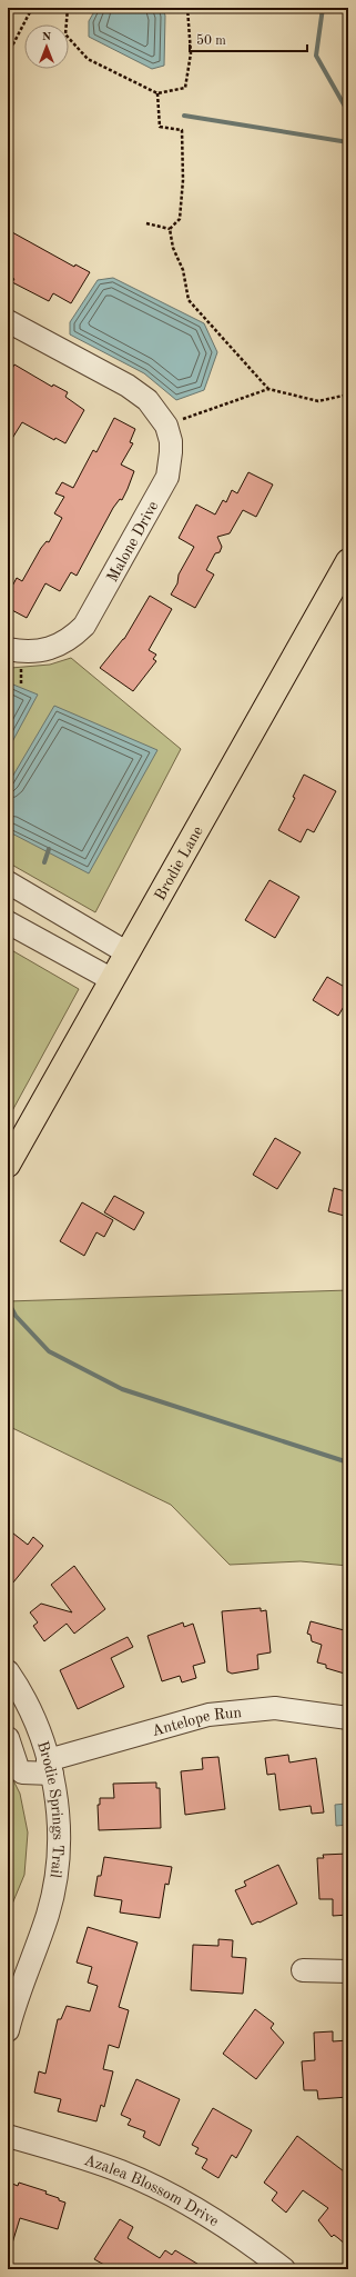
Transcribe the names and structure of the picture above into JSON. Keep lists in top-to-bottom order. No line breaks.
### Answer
{"streets":{"main road":["Brodie Lane"],"street":["Malone Drive","Antelope Run","Brodie Springs Trail","Azalea Blossom Drive"]},"crossings":[["Antelope Run","Brodie Springs Trail"]],"scale_bar":"50 m","north":"top"}
